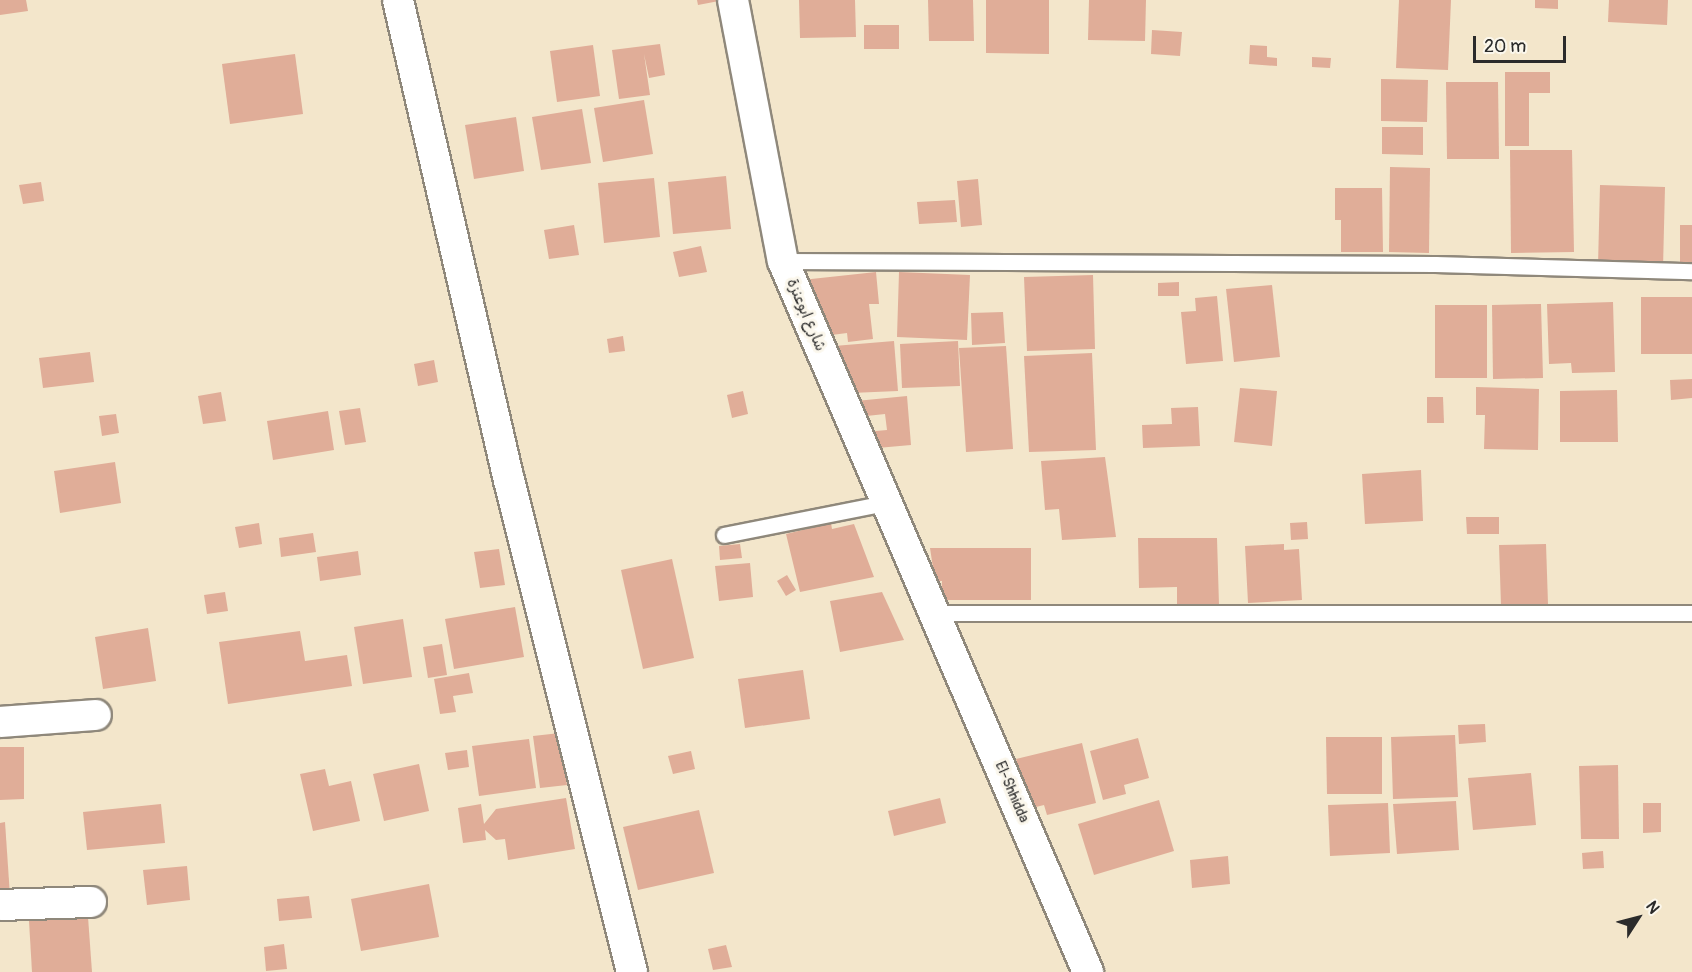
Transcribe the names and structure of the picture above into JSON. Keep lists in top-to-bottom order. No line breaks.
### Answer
{"streets":{"street":["شارع ابوعنزة","El-Shhidda"]},"crossings":[["شارع ابوعنزة","El-Shhidda"]],"scale_bar":"20 m","north":"top right"}
